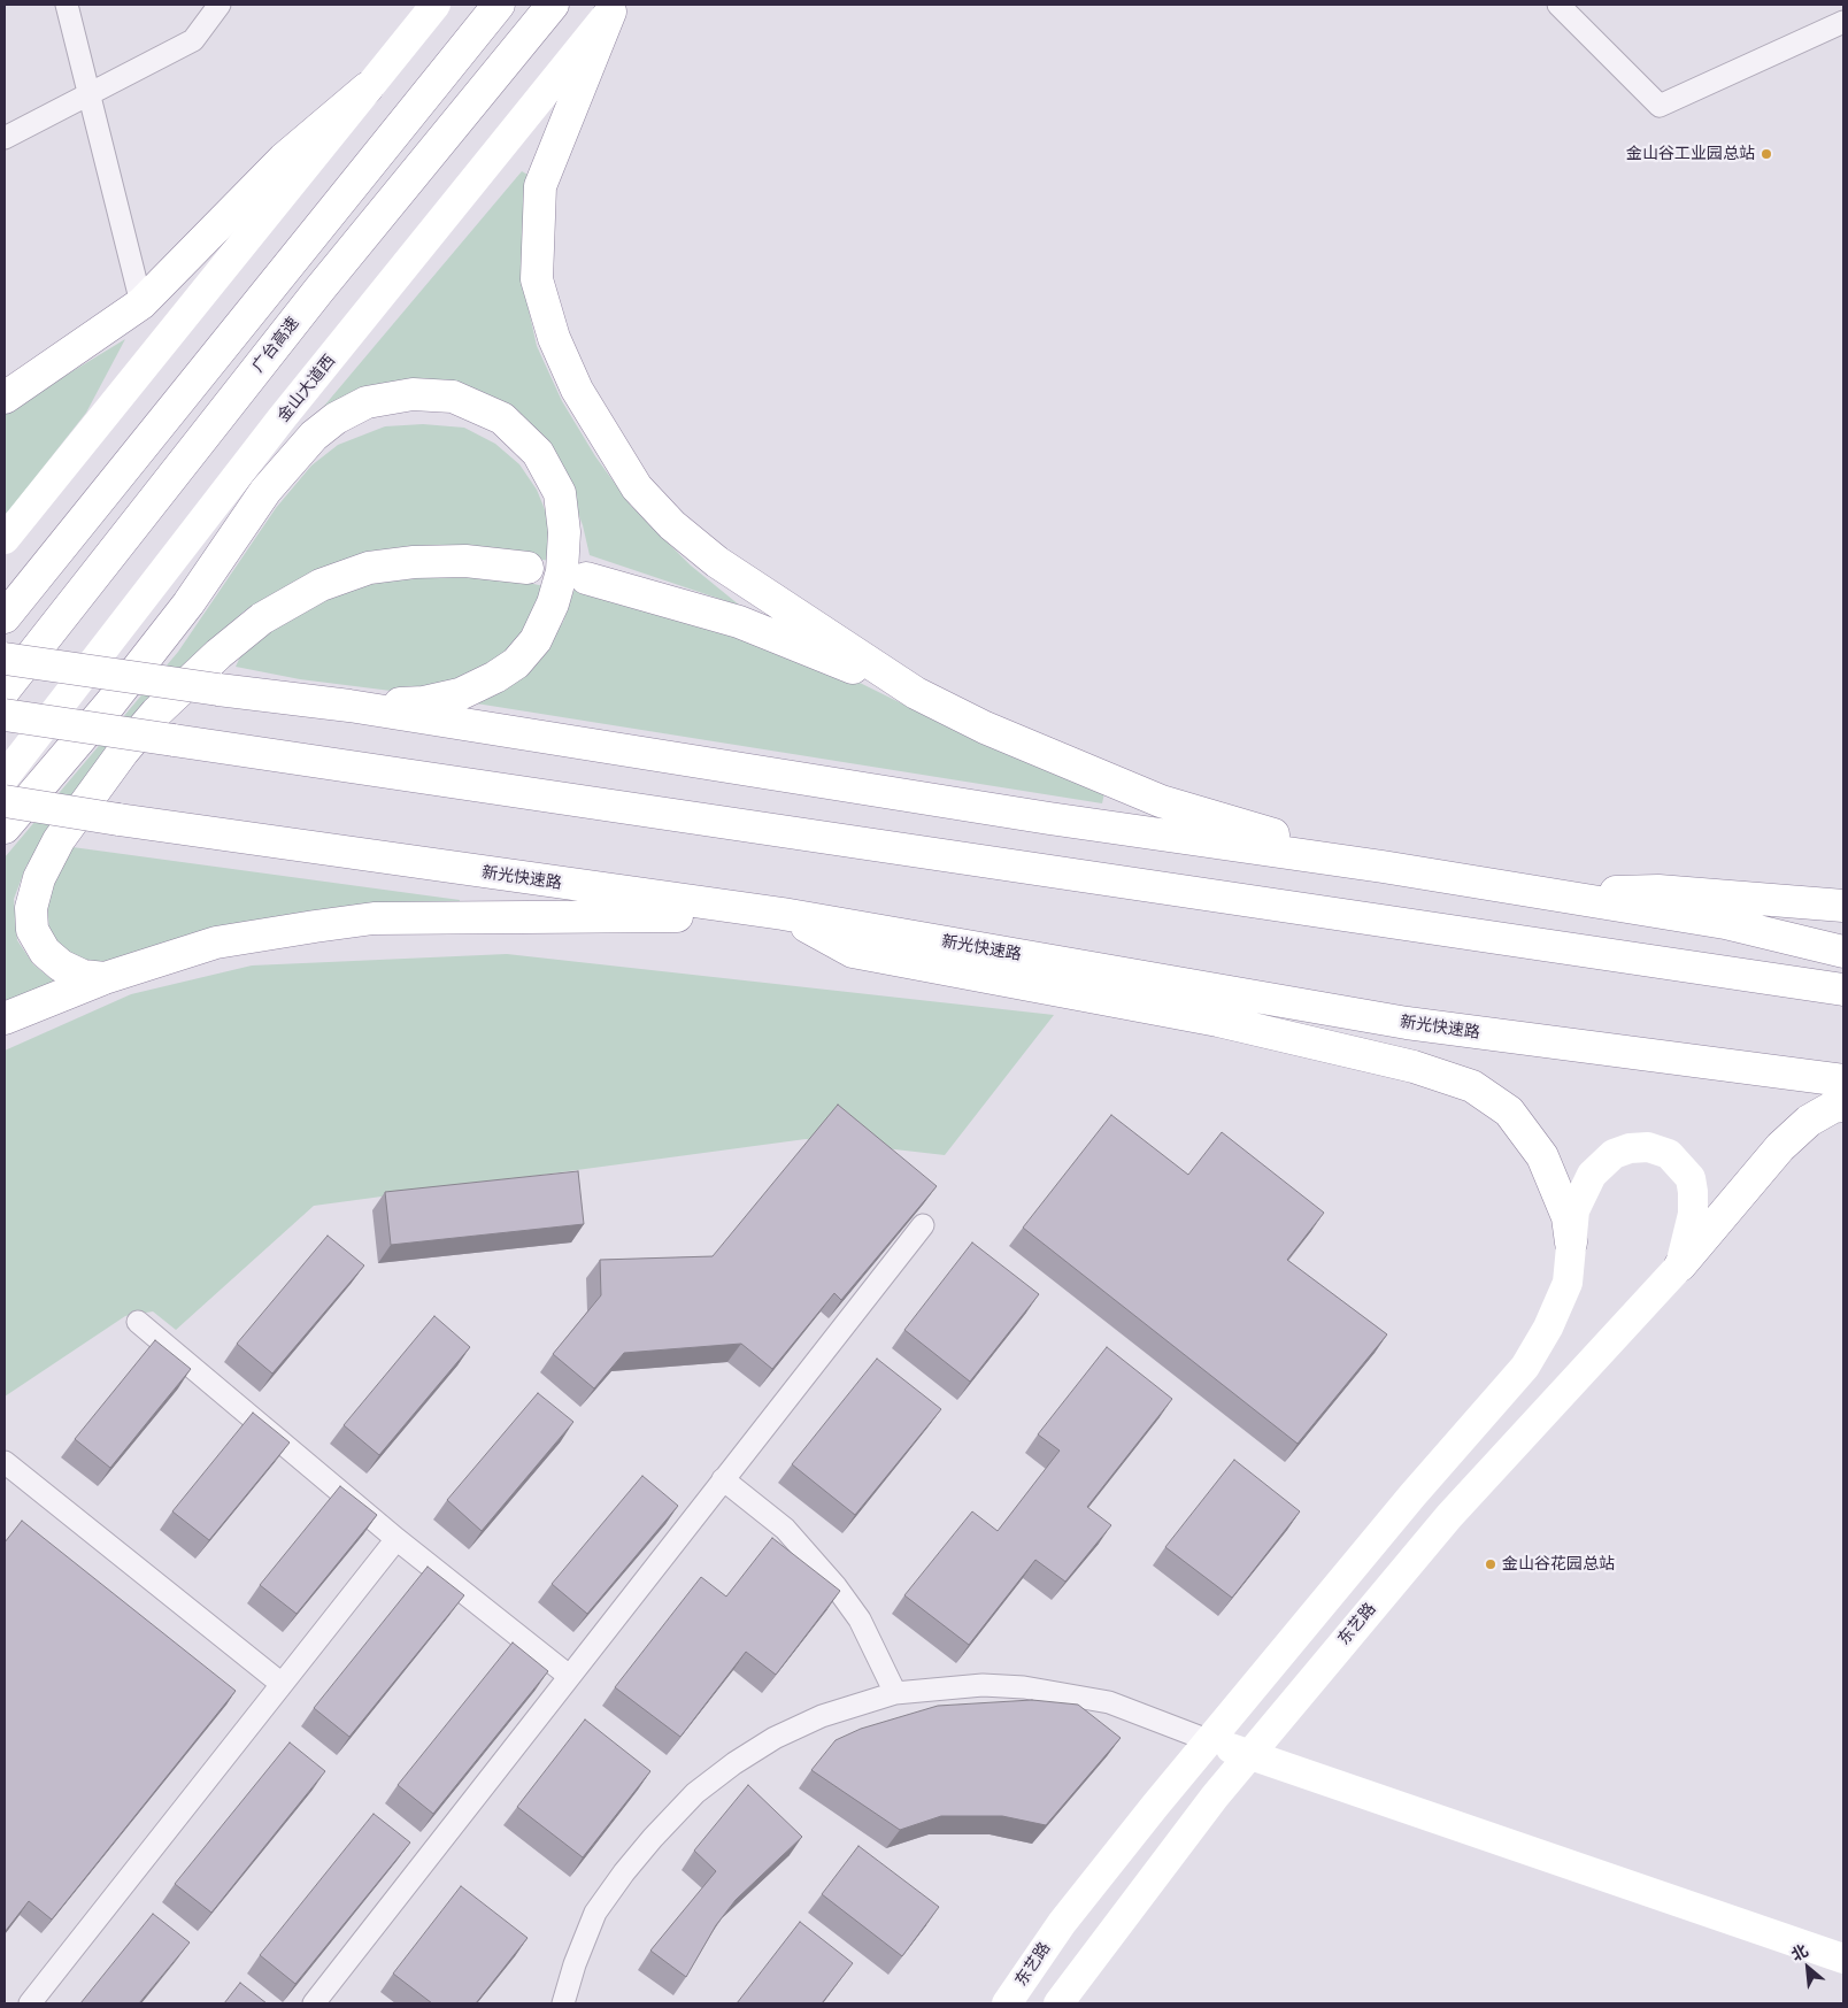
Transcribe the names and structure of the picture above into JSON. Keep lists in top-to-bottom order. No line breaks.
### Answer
{"streets":{"highway":["广台高速","新光快速路"],"street":["金山大道西","东艺路"]},"places":["金山谷工业园总站","金山谷花园总站"],"north":"top left"}
